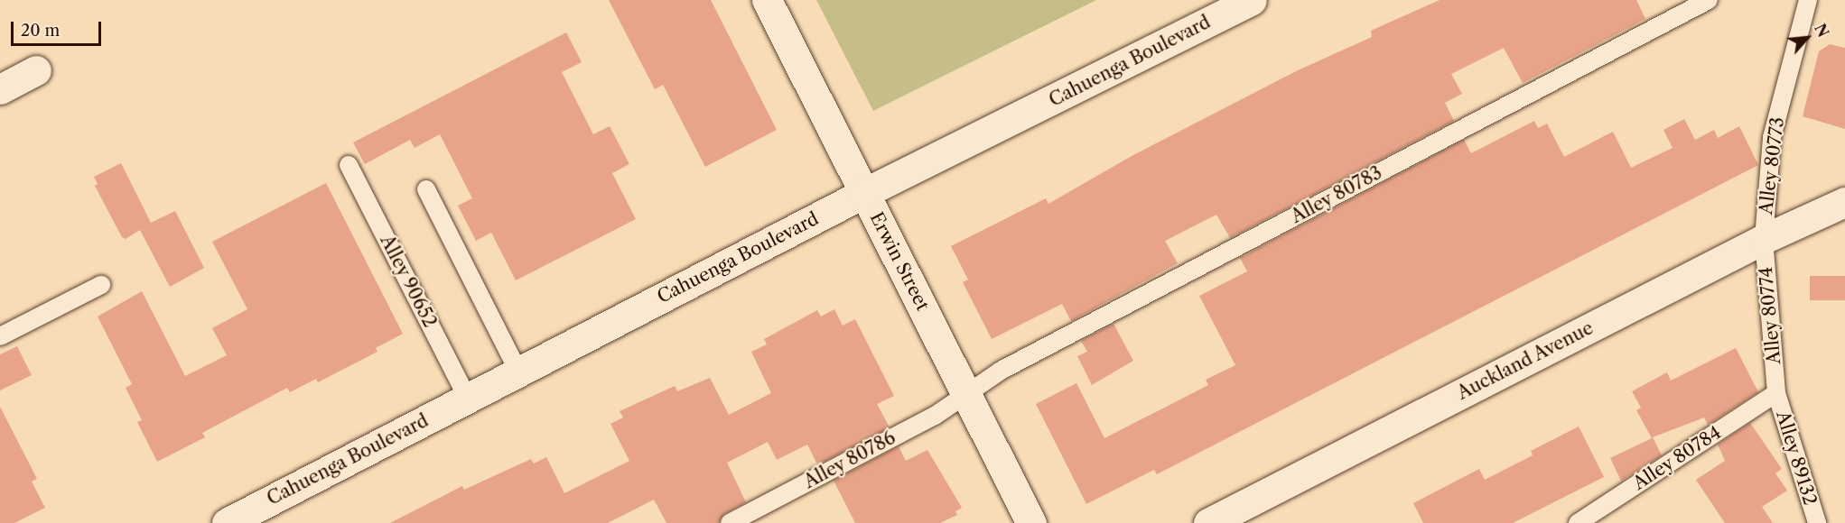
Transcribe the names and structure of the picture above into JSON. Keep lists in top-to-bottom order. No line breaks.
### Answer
{"streets":{"street":["Cahuenga Boulevard","Erwin Street","Auckland Avenue"],"lane":["Alley 80773","Alley 80783","Alley 90652","Alley 80774","Alley 80784","Alley 89132","Alley 80786"]},"crossings":[["Cahuenga Boulevard","Erwin Street"],["Cahuenga Boulevard","Alley 90652"],["Alley 80773","Alley 80774"],["Alley 80773","Auckland Avenue"],["Alley 80783","Erwin Street"],["Alley 80783","Alley 80786"],["Erwin Street","Alley 80786"],["Alley 80774","Auckland Avenue"],["Alley 80774","Alley 80784"],["Alley 80774","Alley 89132"],["Alley 80784","Alley 89132"]],"scale_bar":"20 m","north":"top right"}
